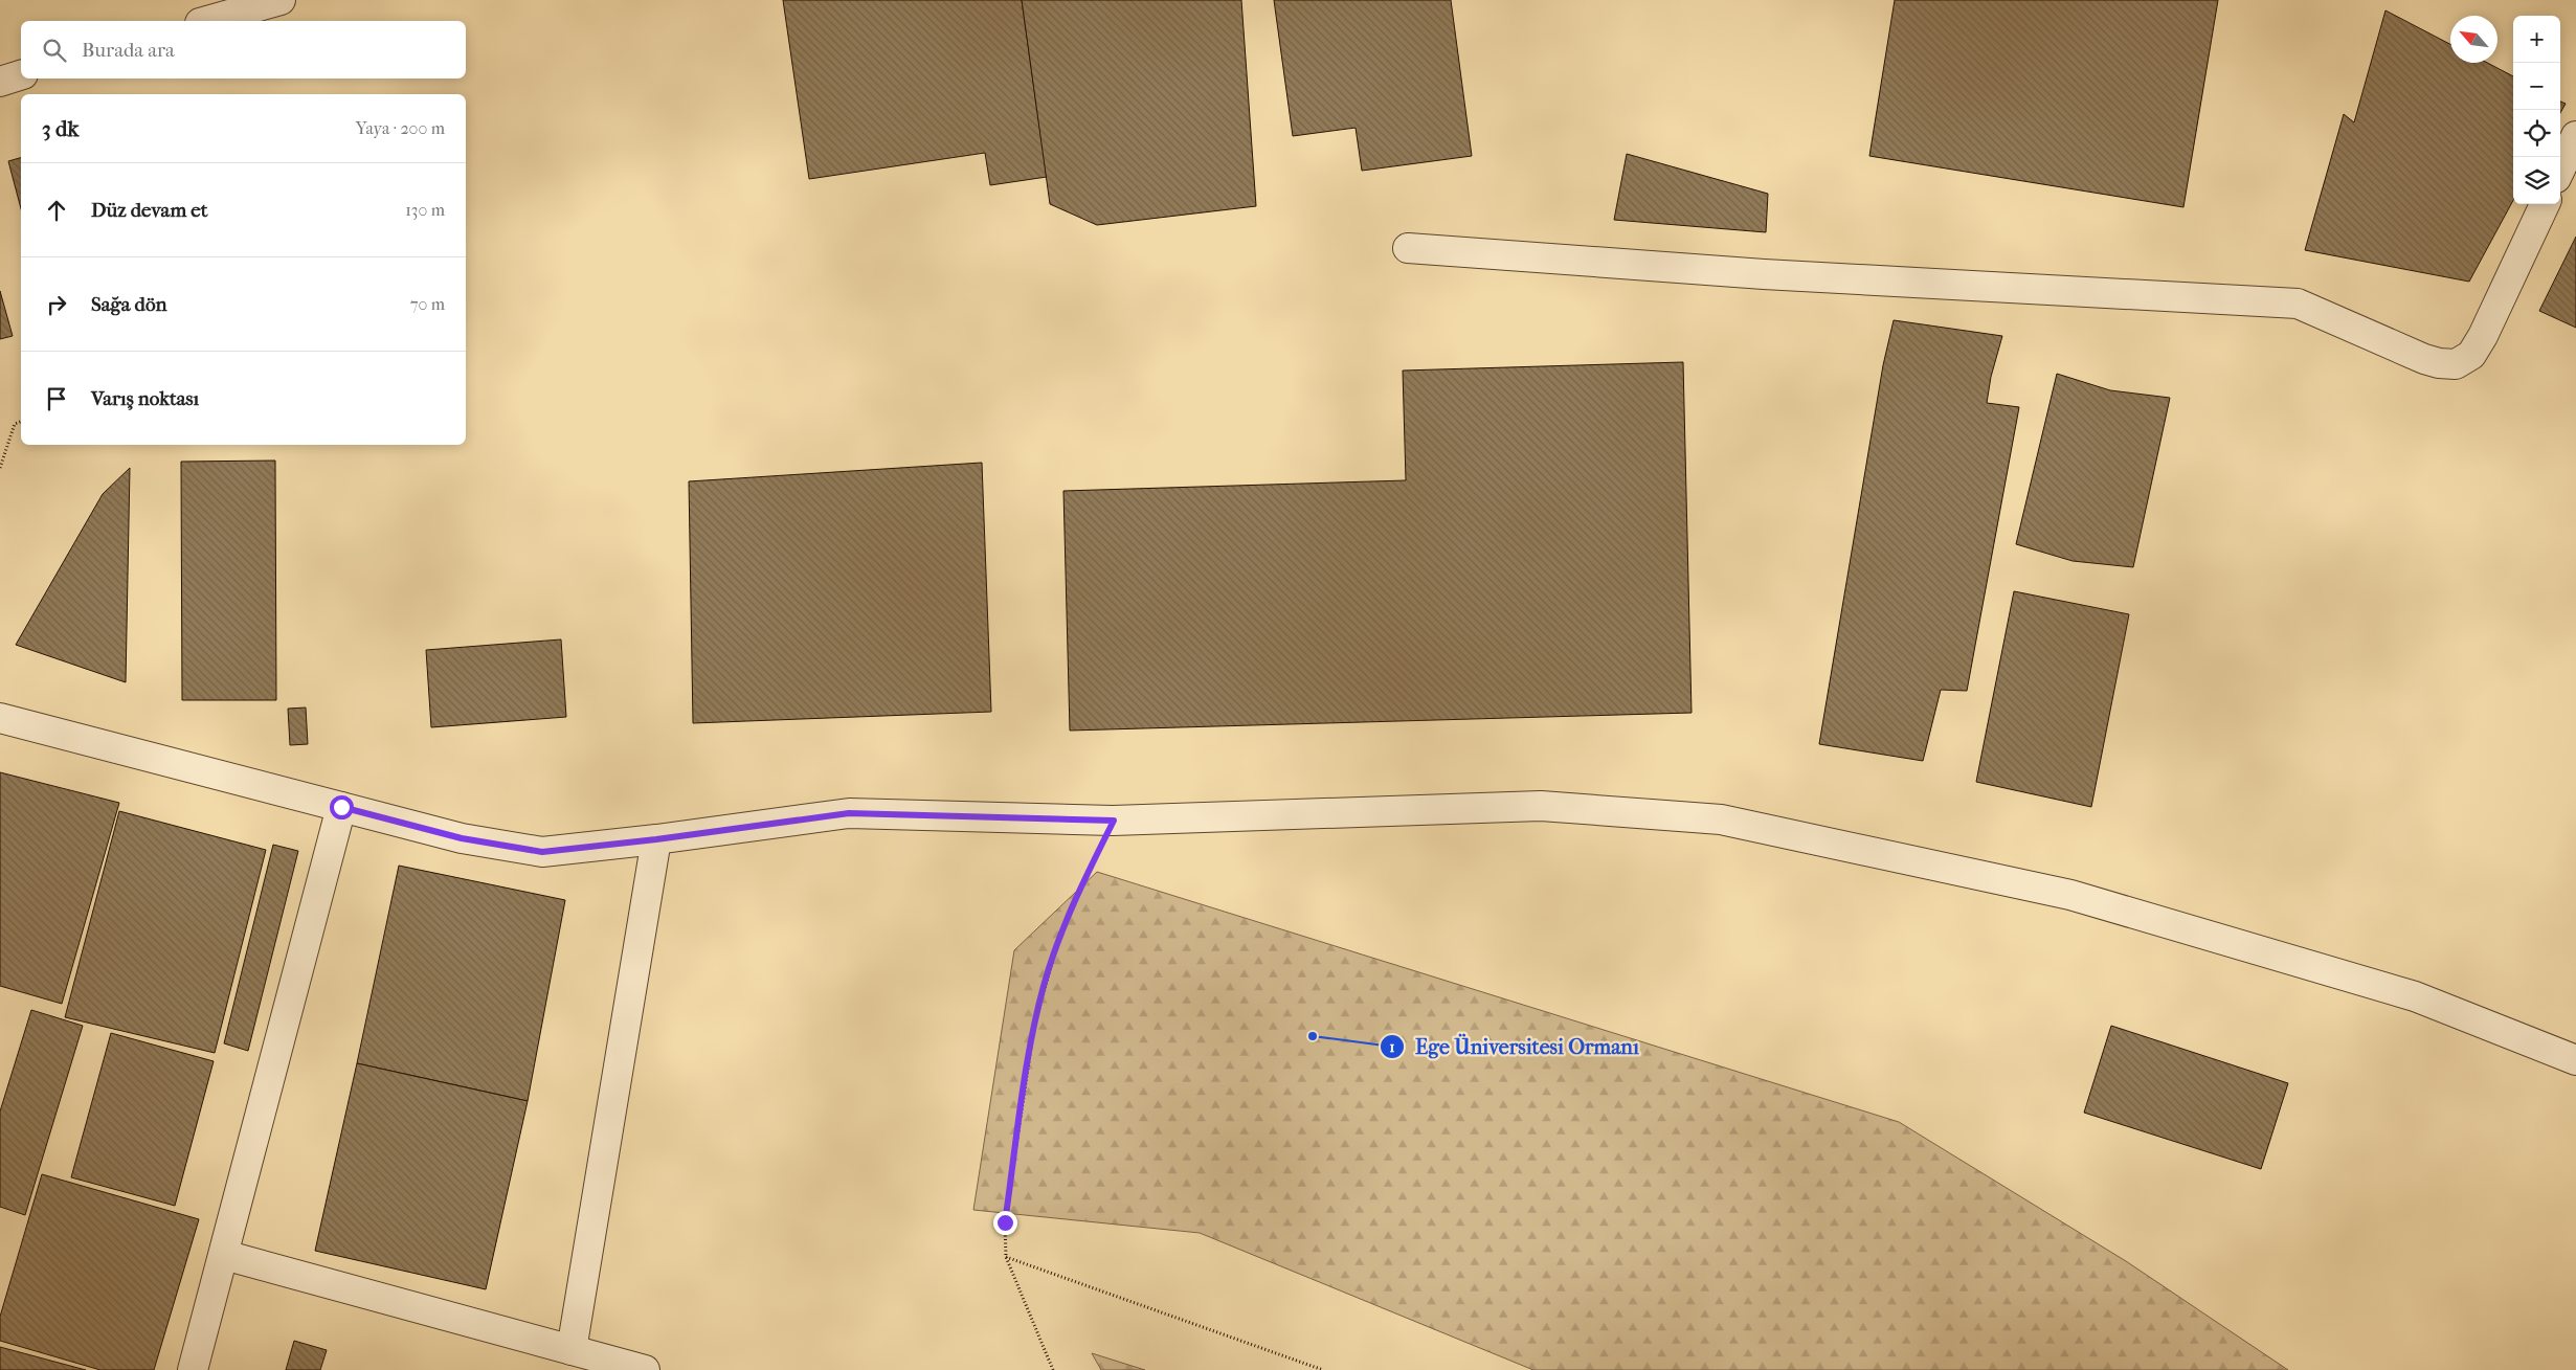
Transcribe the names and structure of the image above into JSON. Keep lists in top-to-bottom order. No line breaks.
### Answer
{"places":["Ege Üniversitesi Ormanı"],"north":"top left","page":{"map_buttons":["+","−"],"search":"Burada ara","heading":["3 dk","Yaya · 200 m"],"list":[["Düz devam et","130 m"],["Sağa dön","70 m"],"Varış noktası"]}}
